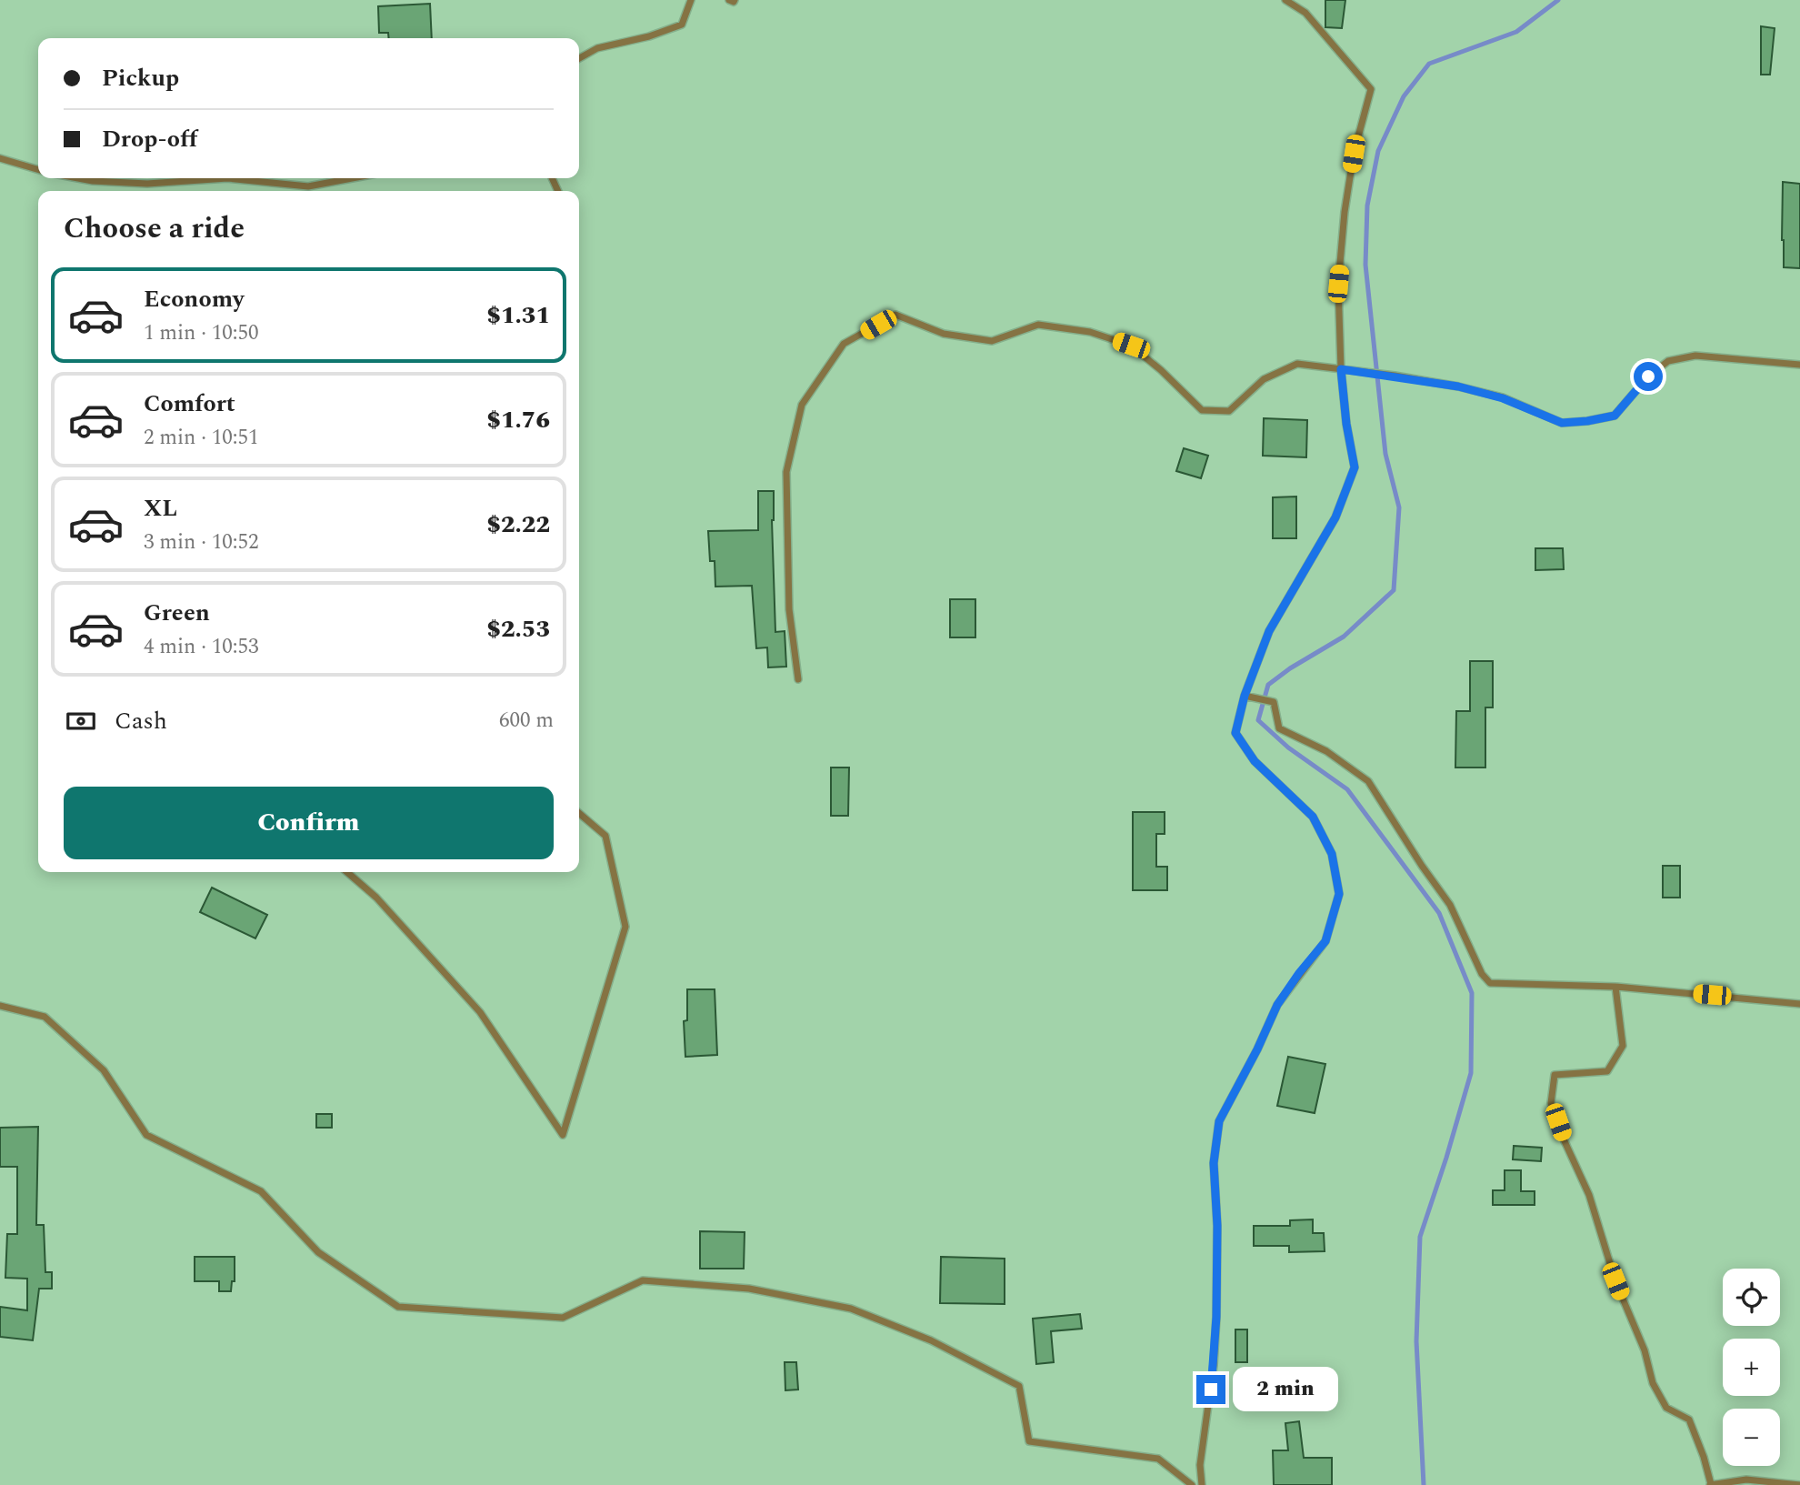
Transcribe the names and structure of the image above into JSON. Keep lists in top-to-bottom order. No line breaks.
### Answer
{"page":{"banner":["Pickup","Drop-off"],"heading":"Choose a ride","list":[{"name":"Economy","note":"1 min · 10:50","value":"$1.31"},{"name":"Comfort","note":"2 min · 10:51","value":"$1.76"},{"name":"XL","note":"3 min · 10:52","value":"$2.22"},{"name":"Green","note":"4 min · 10:53","value":"$2.53"}],"pay":["Cash","600 m"],"buttons":"Confirm","map_buttons":["+","−"],"bubble":"2 min"}}
